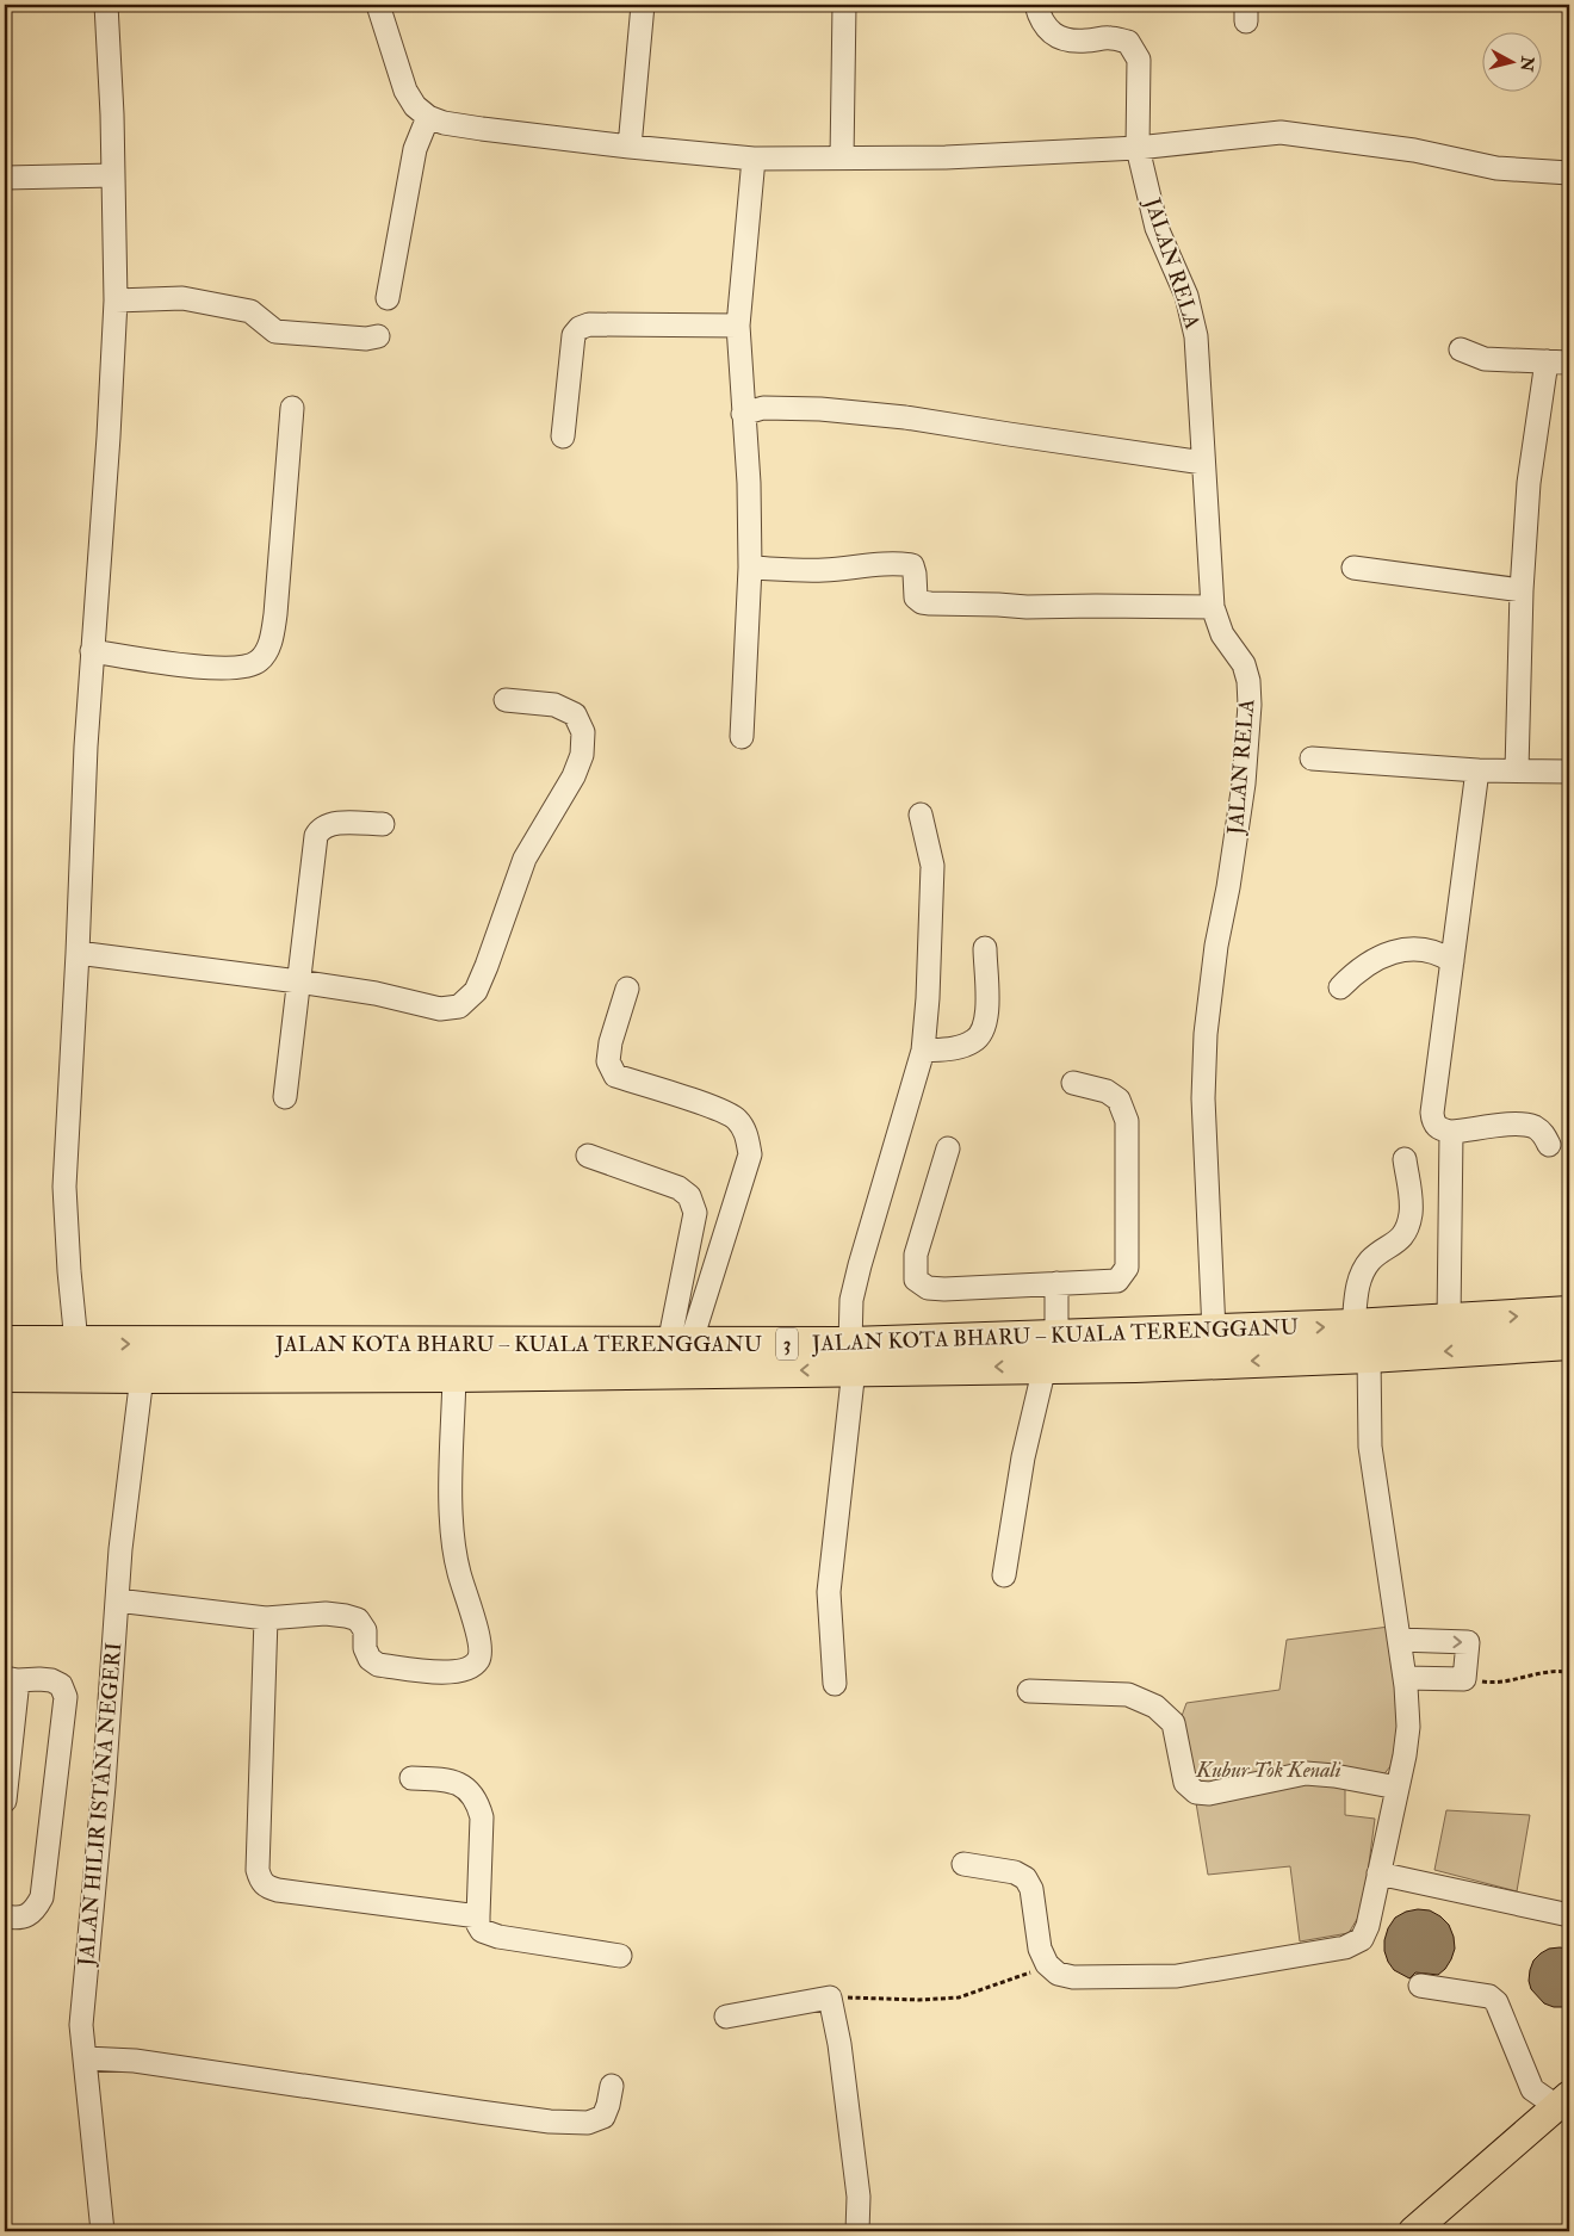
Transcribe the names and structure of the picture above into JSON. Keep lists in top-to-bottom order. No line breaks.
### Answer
{"streets":{"highway":["JALAN KOTA BHARU – KUALA TERENGGANU","3"],"street":["JALAN RELA","JALAN HILIR ISTANA NEGERI"]},"crossings":[["JALAN RELA","JALAN KOTA BHARU – KUALA TERENGGANU"],["JALAN KOTA BHARU – KUALA TERENGGANU","JALAN HILIR ISTANA NEGERI"]],"parks":["Kubur Tok Kenali"],"north":"right"}
